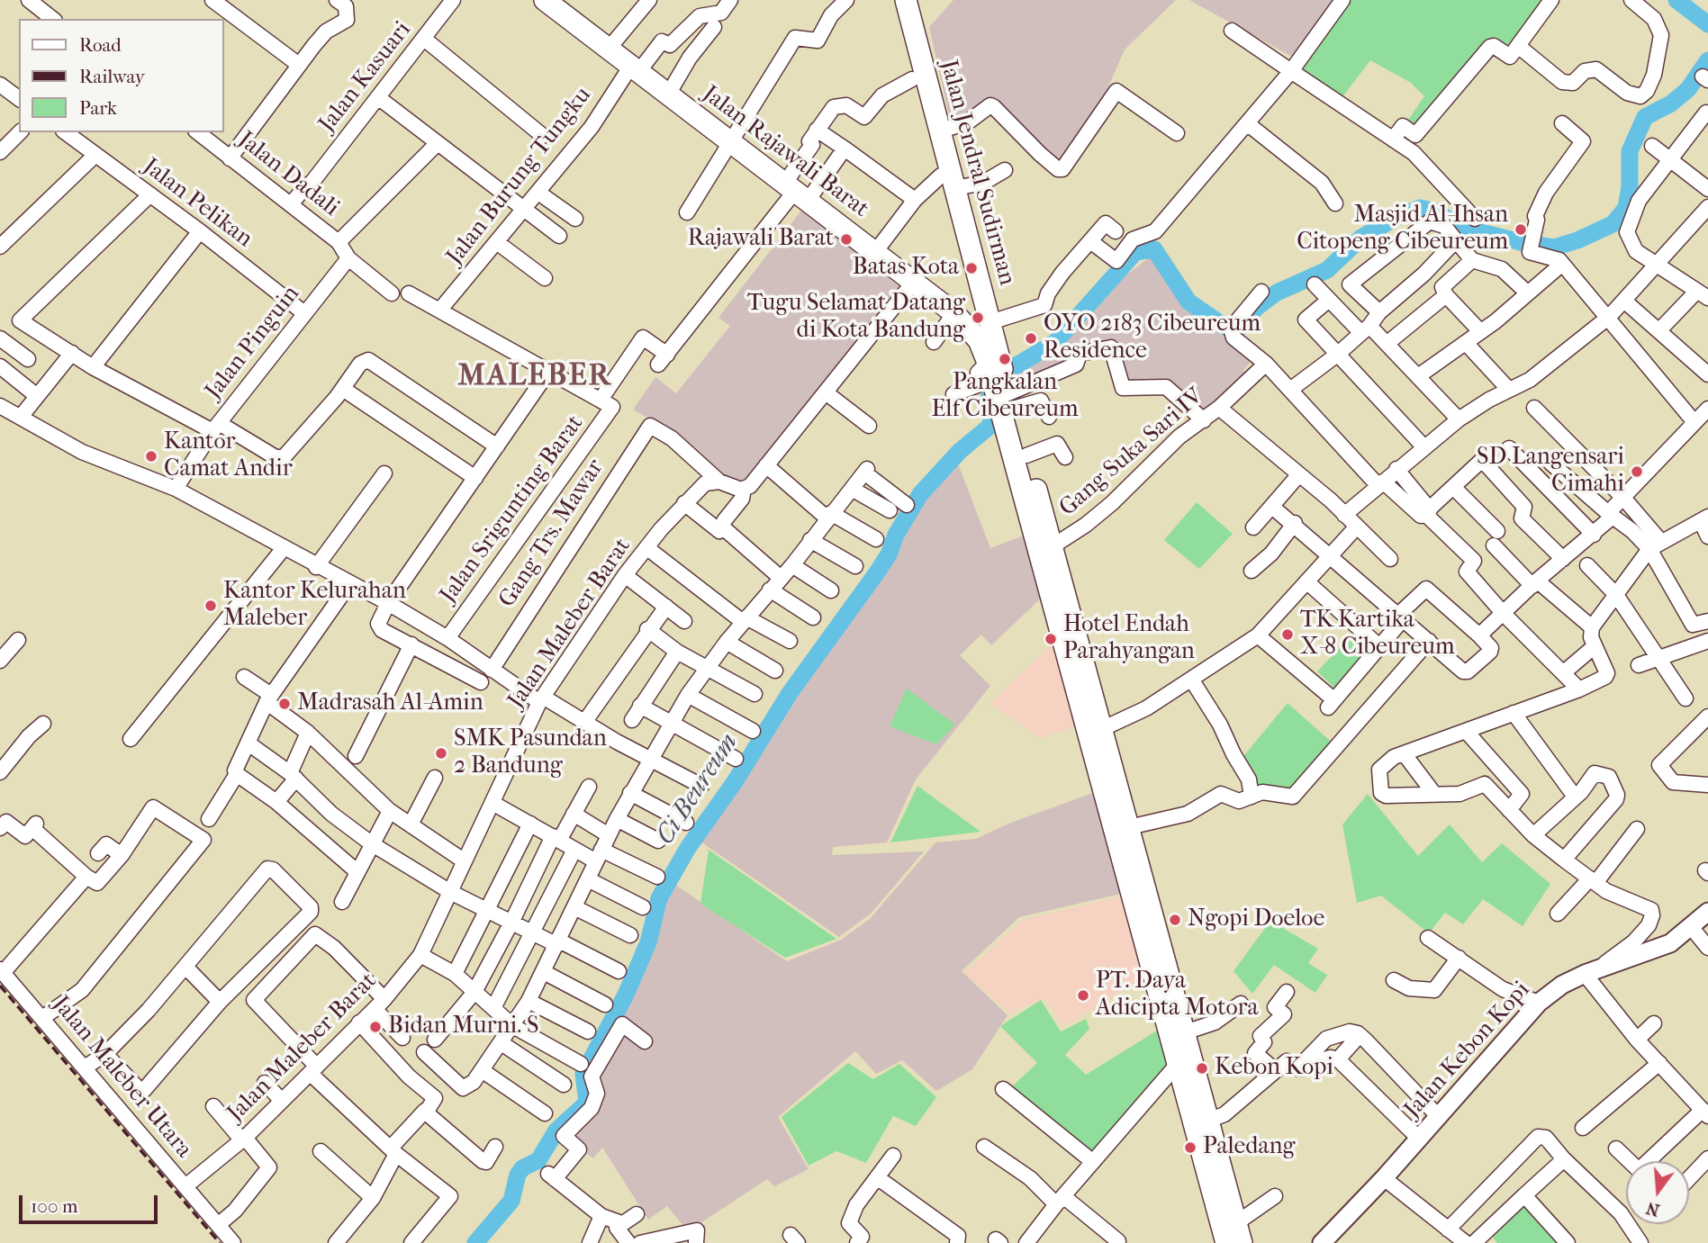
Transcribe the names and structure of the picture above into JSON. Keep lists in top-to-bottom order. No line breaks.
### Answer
{"streets":{"highway":["Jalan Rajawali Barat","Jalan Jendral Sudirman"],"main road":["Jalan Kebon Kopi"],"street":["Jalan Kasuari","Jalan Dadali","Jalan Burung Tungku","Jalan Pelikan","Jalan Pinguin","Gang Suka Sari IV","Jalan Srigunting Barat","Gang Trs. Mawar","Jalan Maleber Barat","Jalan Maleber Utara"]},"crossings":[["Jalan Kasuari","Jalan Dadali"],["Jalan Rajawali Barat","Jalan Jendral Sudirman"],["Jalan Rajawali Barat","Jalan Burung Tungku"],["Jalan Rajawali Barat","Jalan Srigunting Barat"],["Jalan Dadali","Jalan Pinguin"],["Jalan Pelikan","Jalan Pinguin"],["Gang Trs. Mawar","Jalan Maleber Barat"],["Jalan Maleber Barat","Jalan Maleber Utara"]],"districts":["MALEBER"],"water":["Ci Beureum"],"places":["Masjid Al-Ihsan Citopeng Cibeureum","Rajawali Barat","Batas Kota","Tugu Selamat Datang di Kota Bandung","OYO 2183 Cibeureum Residence","Pangkalan Elf Cibeureum","Kantor Camat Andir","SD Langensari Cimahi","Kantor Kelurahan Maleber","TK Kartika X-8 Cibeureum","Hotel Endah Parahyangan","Madrasah Al-Amin","SMK Pasundan 2 Bandung","Ngopi Doeloe","PT. Daya Adicipta Motora","Bidan Murni. S","Kebon Kopi","Paledang"],"legend":["Road","Railway","Park"],"scale_bar":"100 m","north":"bottom"}
